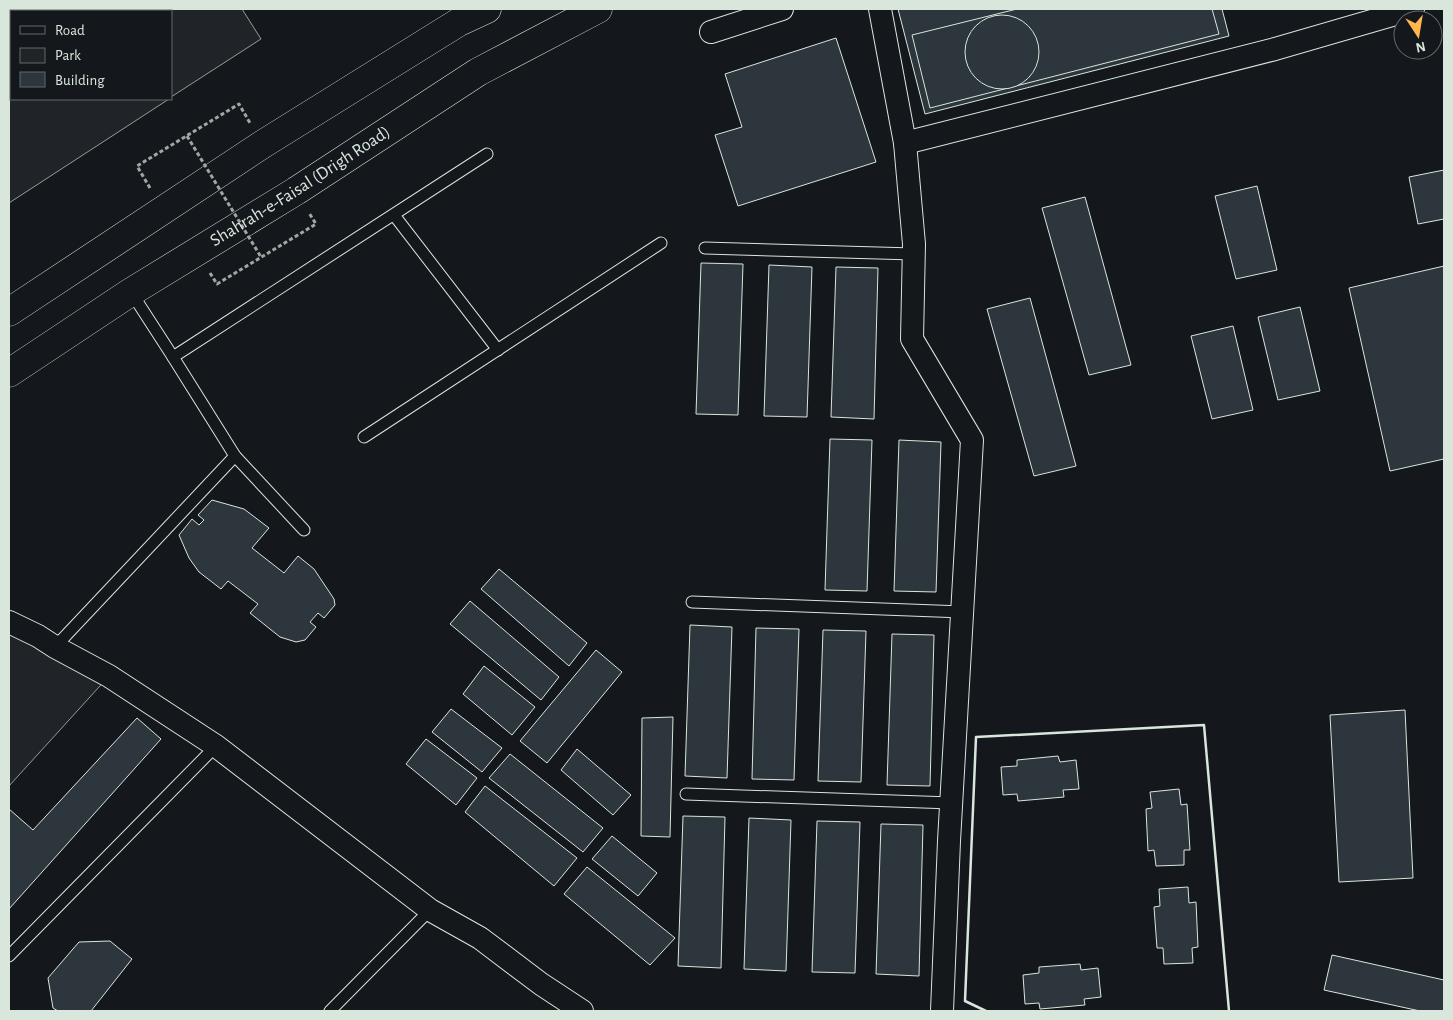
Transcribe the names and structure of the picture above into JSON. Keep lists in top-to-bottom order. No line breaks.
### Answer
{"streets":{"highway":["Shahrah-e-Faisal (Drigh Road)"]},"legend":["Road","Park","Building"],"north":"bottom"}
